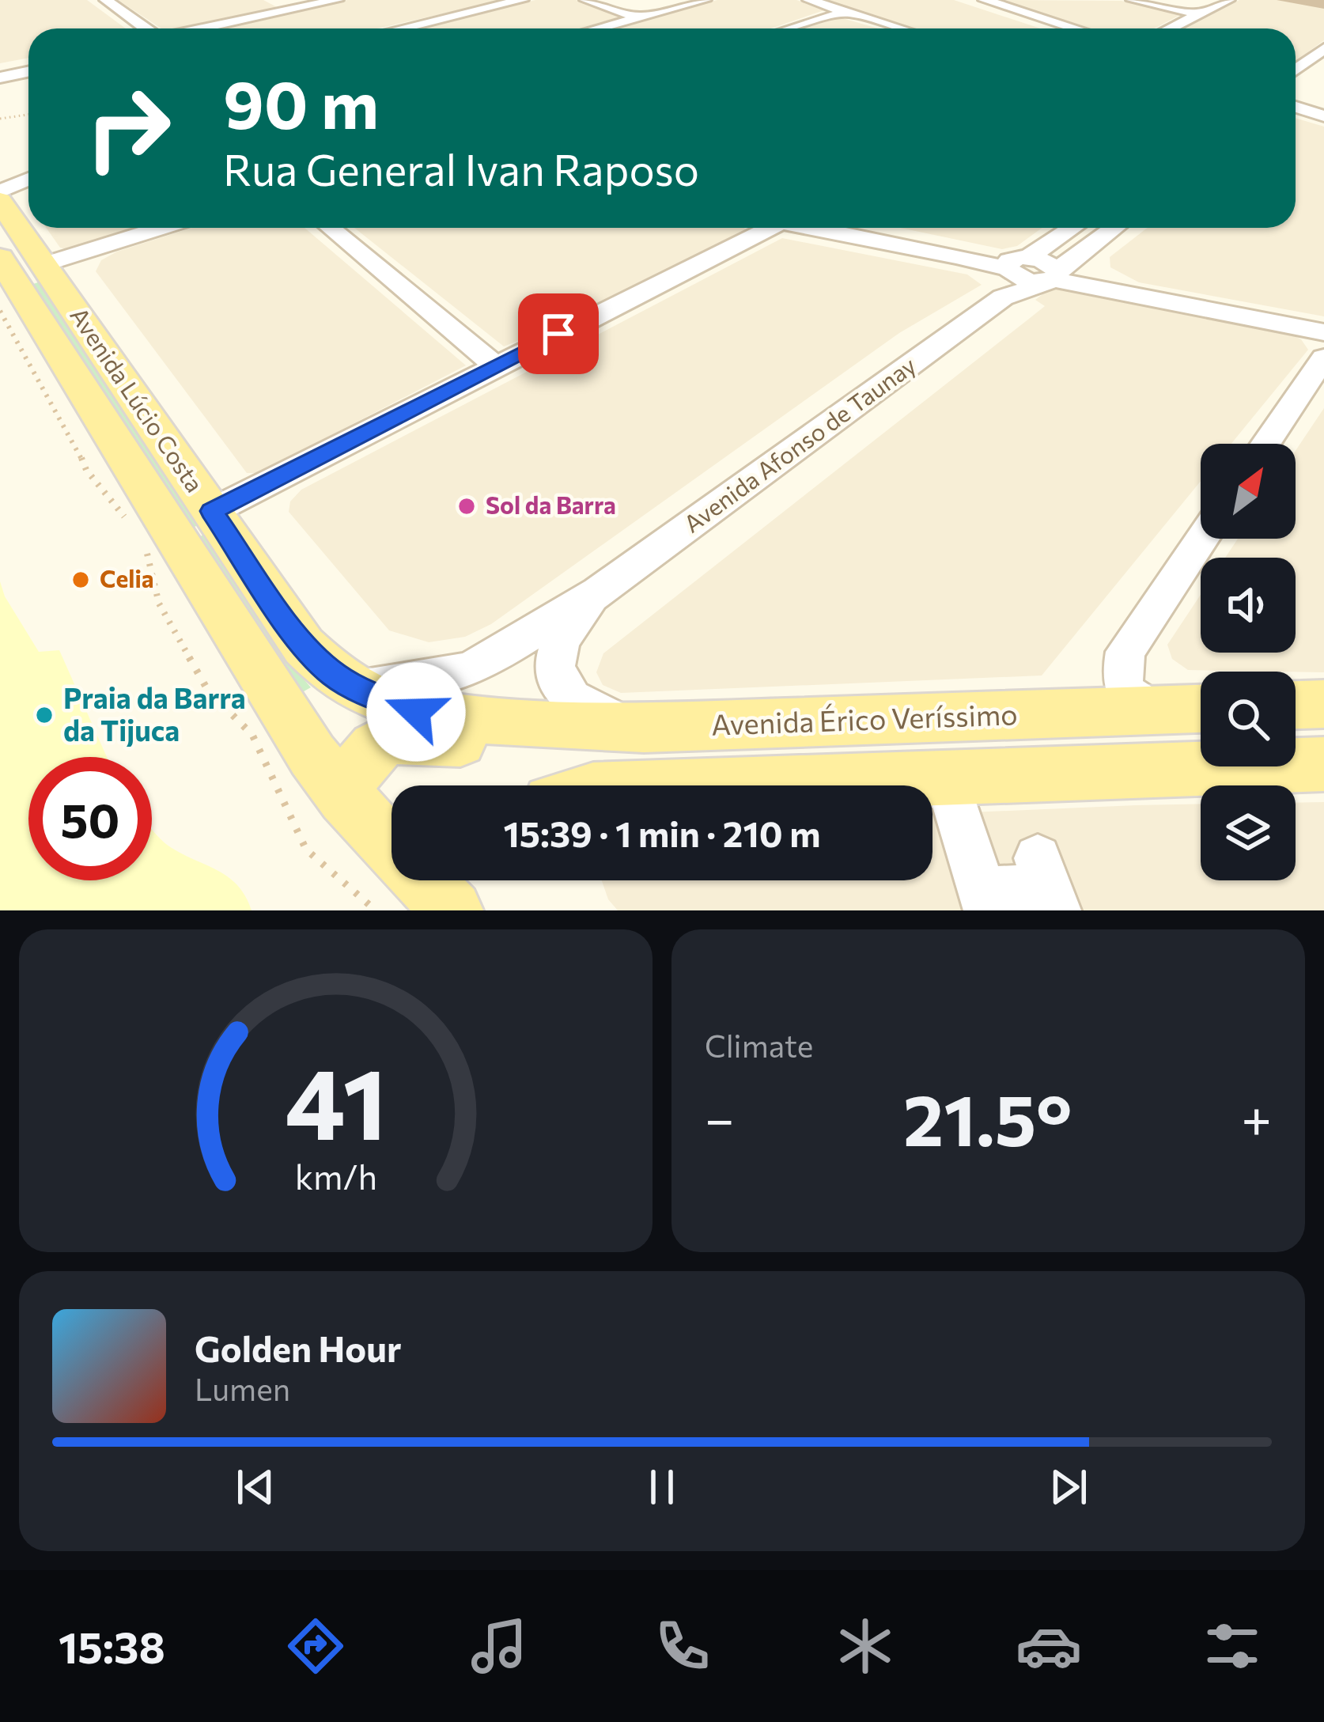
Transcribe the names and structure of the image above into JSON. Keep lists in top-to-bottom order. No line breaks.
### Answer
{"streets":{"main road":["Avenida Lúcio Costa","Avenida Érico Veríssimo"],"street":["Avenida Afonso de Taunay"]},"crossings":[["Avenida Lúcio Costa","Avenida Afonso de Taunay"],["Avenida Lúcio Costa","Avenida Érico Veríssimo"],["Avenida Afonso de Taunay","Avenida Érico Veríssimo"]],"places":["Sol da Barra","Celia","Praia da Barra da Tijuca"],"north":"top right","page":{"turn":["90 m","Rua General Ivan Raposo"],"limit":"50","trip":"15:39 · 1 min · 210 m","tile":"Climate","heat":["−","21.5°","+"],"song":["Golden Hour","Lumen"],"tabs":"15:38","gauge":["41","km/h"]}}
